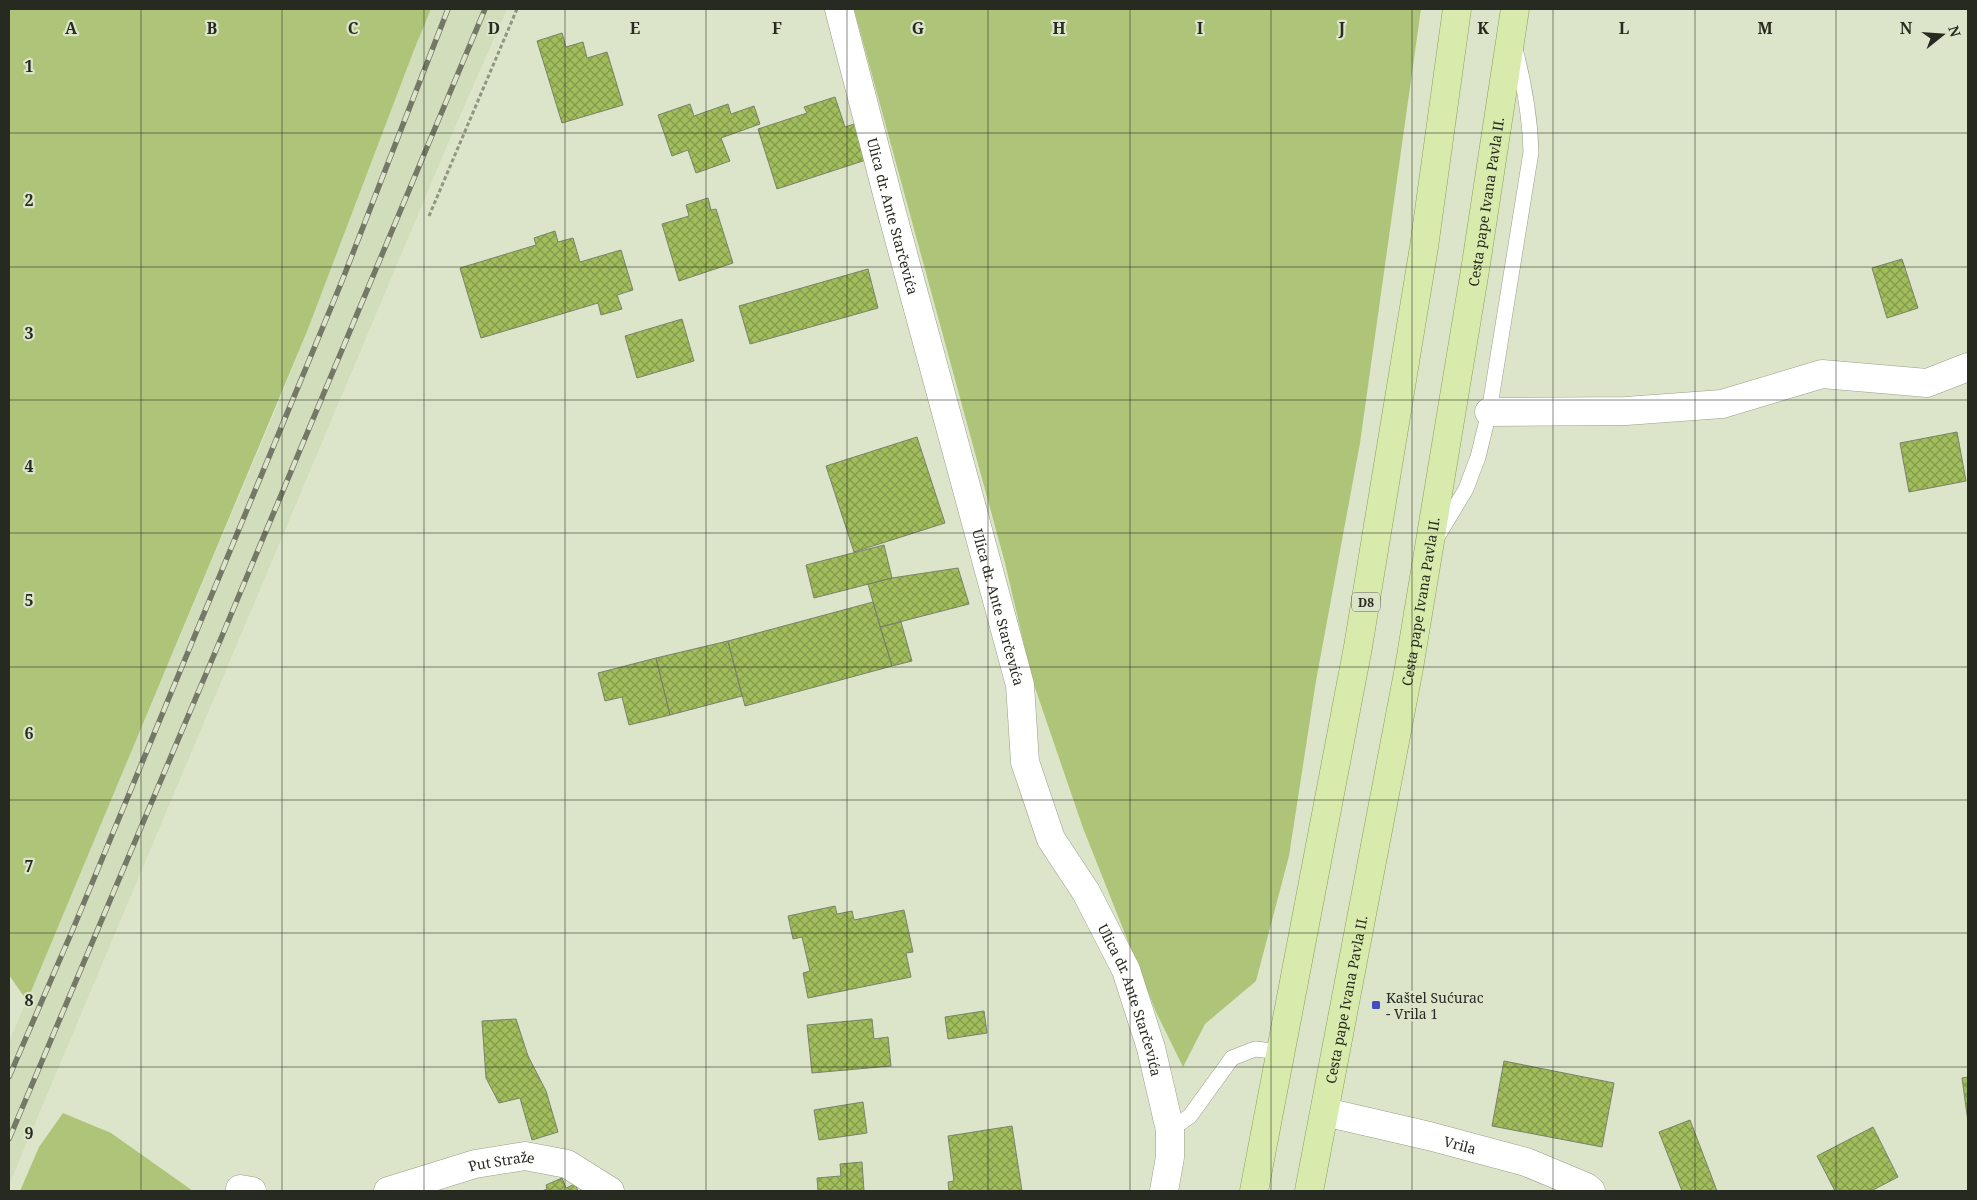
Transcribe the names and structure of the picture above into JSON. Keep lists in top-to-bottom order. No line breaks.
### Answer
{"streets":{"main road":["Cesta pape Ivana Pavla II.","D8"],"street":["Ulica dr. Ante Starčevića","Vrila","Put Straže"]},"crossings":[["Cesta pape Ivana Pavla II.","Vrila"]],"places":{"transit":["Kaštel Sućurac - Vrila 1"]},"north":"right","grid":{"columns":["A","B","C","D","E","F","G","H","I","J","K","L","M","N"],"rows":["1","2","3","4","5","6","7","8","9"]}}
